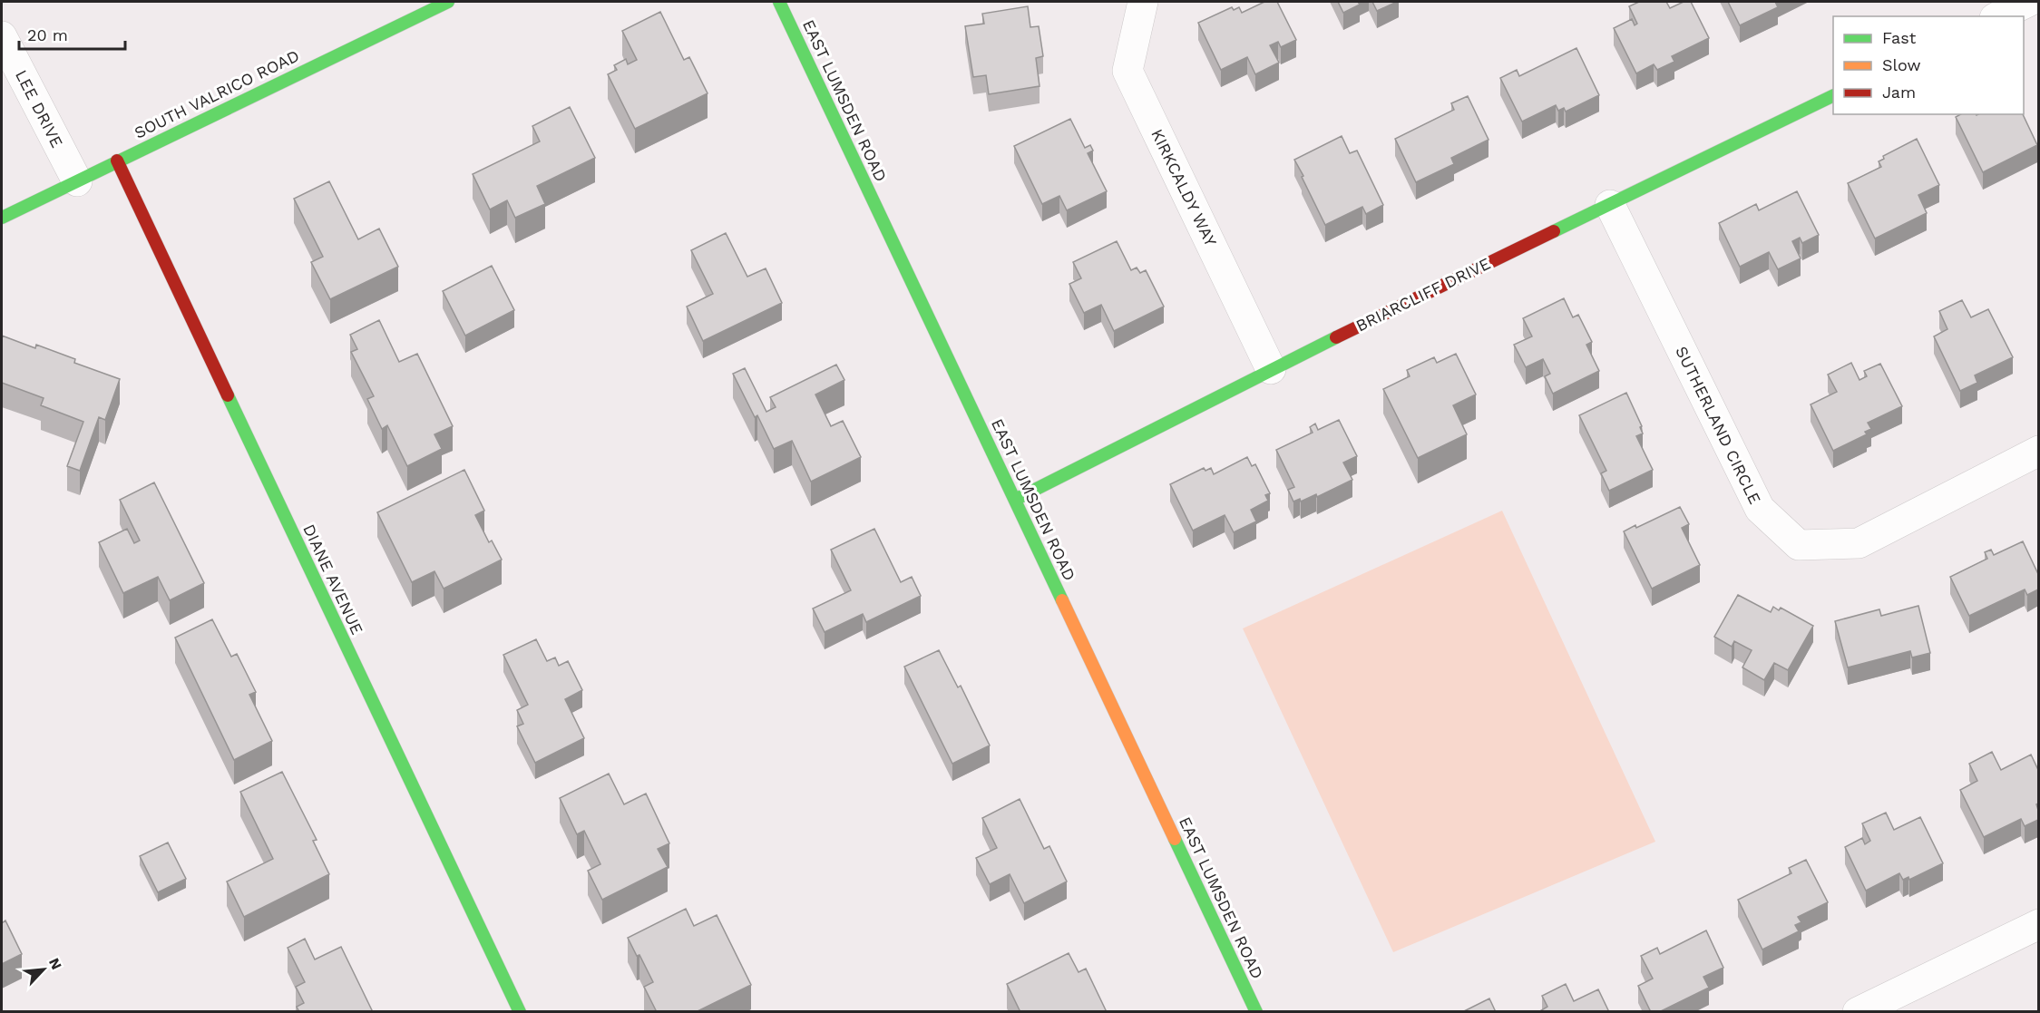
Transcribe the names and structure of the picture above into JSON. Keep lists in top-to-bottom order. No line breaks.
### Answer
{"streets":{"street":["SOUTH VALRICO ROAD","EAST LUMSDEN ROAD","LEE DRIVE","KIRKCALDY WAY","BRIARCLIFF DRIVE","SUTHERLAND CIRCLE","DIANE AVENUE"]},"crossings":[["SOUTH VALRICO ROAD","LEE DRIVE"],["SOUTH VALRICO ROAD","DIANE AVENUE"],["EAST LUMSDEN ROAD","BRIARCLIFF DRIVE"],["KIRKCALDY WAY","BRIARCLIFF DRIVE"],["BRIARCLIFF DRIVE","SUTHERLAND CIRCLE"]],"legend":["Fast","Slow","Jam"],"scale_bar":"20 m","north":"top right"}
